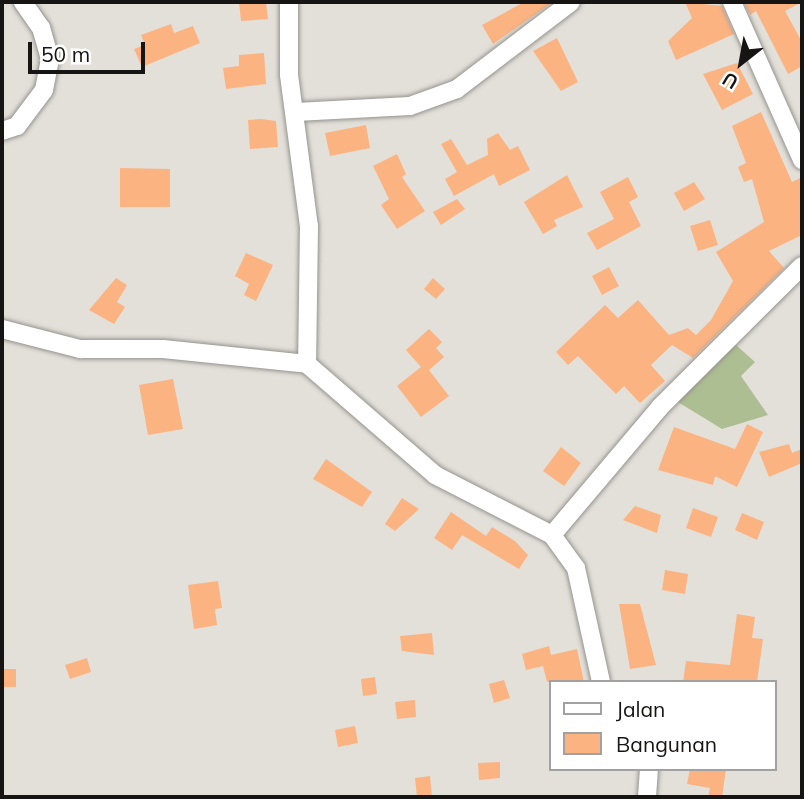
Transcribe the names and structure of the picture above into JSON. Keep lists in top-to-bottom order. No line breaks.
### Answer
{"legend":["Jalan","Bangunan"],"scale_bar":"50 m","north":"bottom left"}
